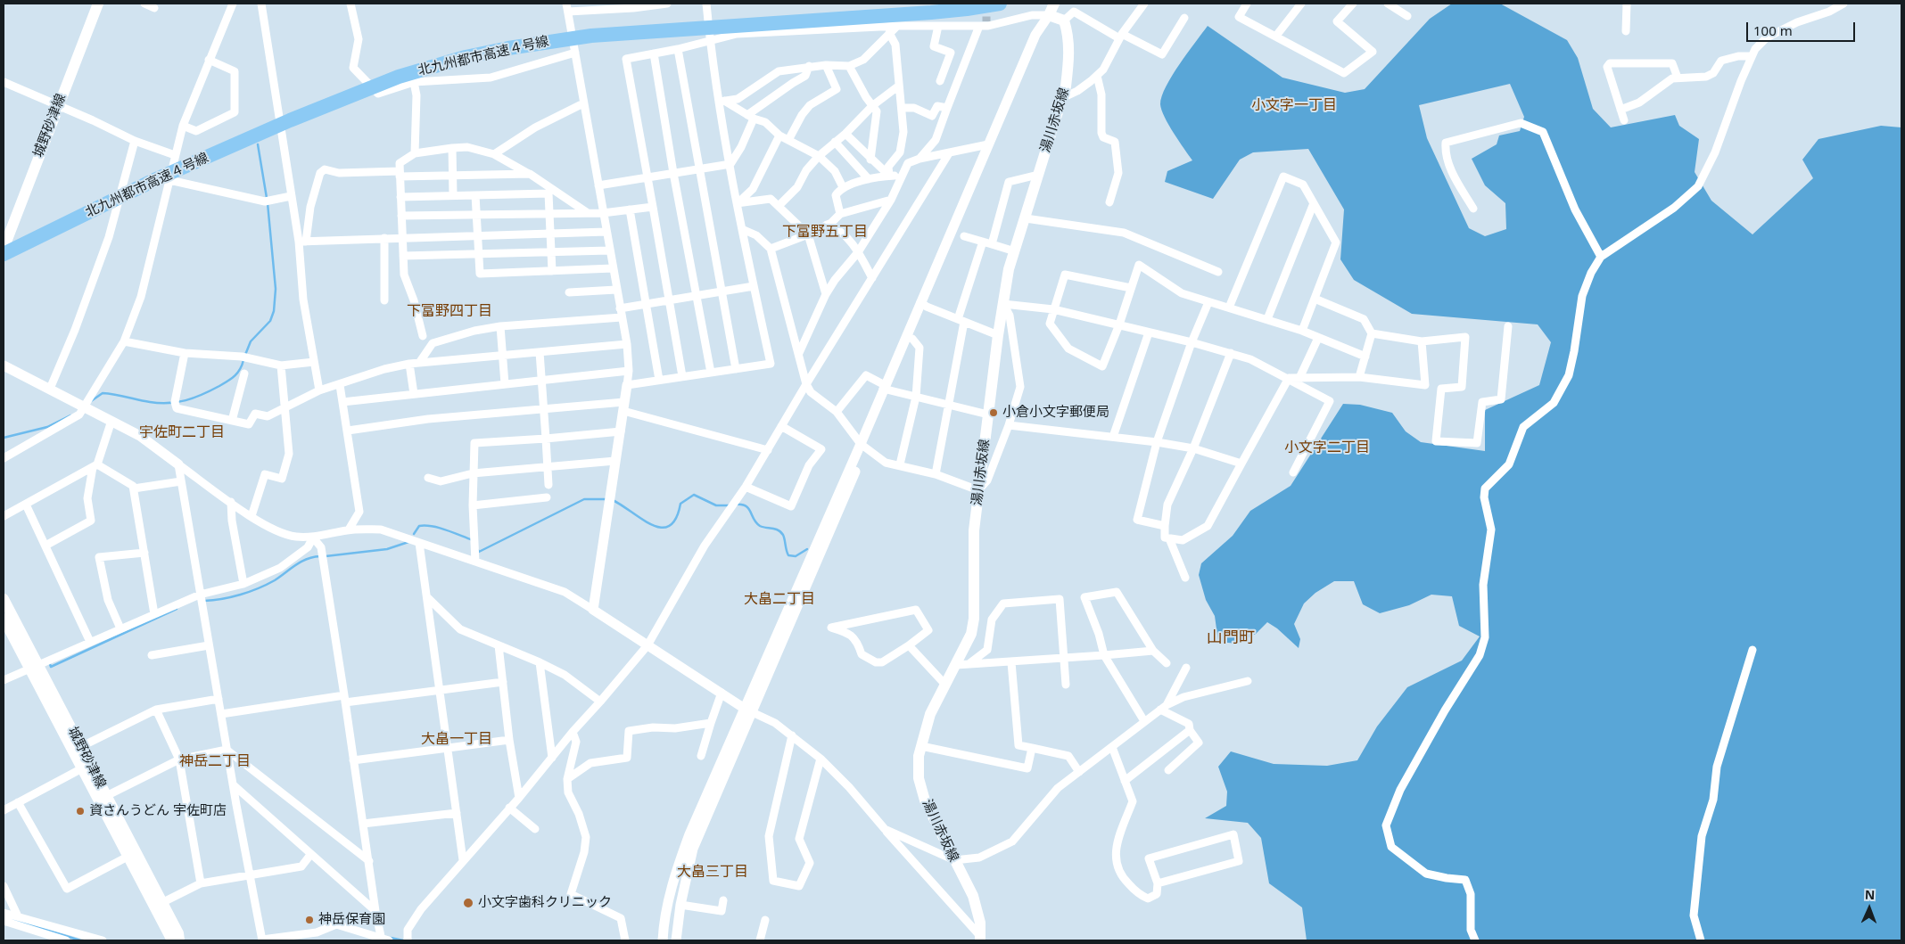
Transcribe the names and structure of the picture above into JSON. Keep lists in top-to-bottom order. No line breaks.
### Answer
{"streets":{"highway":["北九州都市高速４号線"],"main road":["湯川赤坂線","城野砂津線"]},"districts":["小文字一丁目","下富野五丁目","下富野四丁目","宇佐町二丁目","小文字二丁目","大畠二丁目","山門町","大畠一丁目","神岳二丁目","大畠三丁目"],"places":["小倉小文字郵便局","資さんうどん 宇佐町店","小文字歯科クリニック","神岳保育園"],"scale_bar":"100 m","north":"top"}
